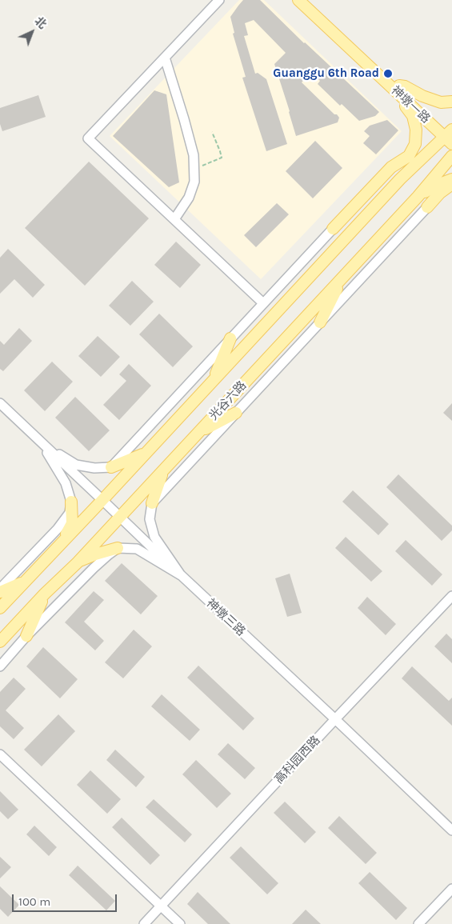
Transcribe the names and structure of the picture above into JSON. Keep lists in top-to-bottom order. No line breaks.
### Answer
{"streets":{"main road":["神墩一路","光谷六路"],"street":["神墩三路","高科园西路"]},"crossings":[["神墩一路","光谷六路"],["光谷六路","神墩三路"],["神墩三路","高科园西路"]],"places":["Guanggu 6th Road"],"scale_bar":"100 m","north":"top right"}
